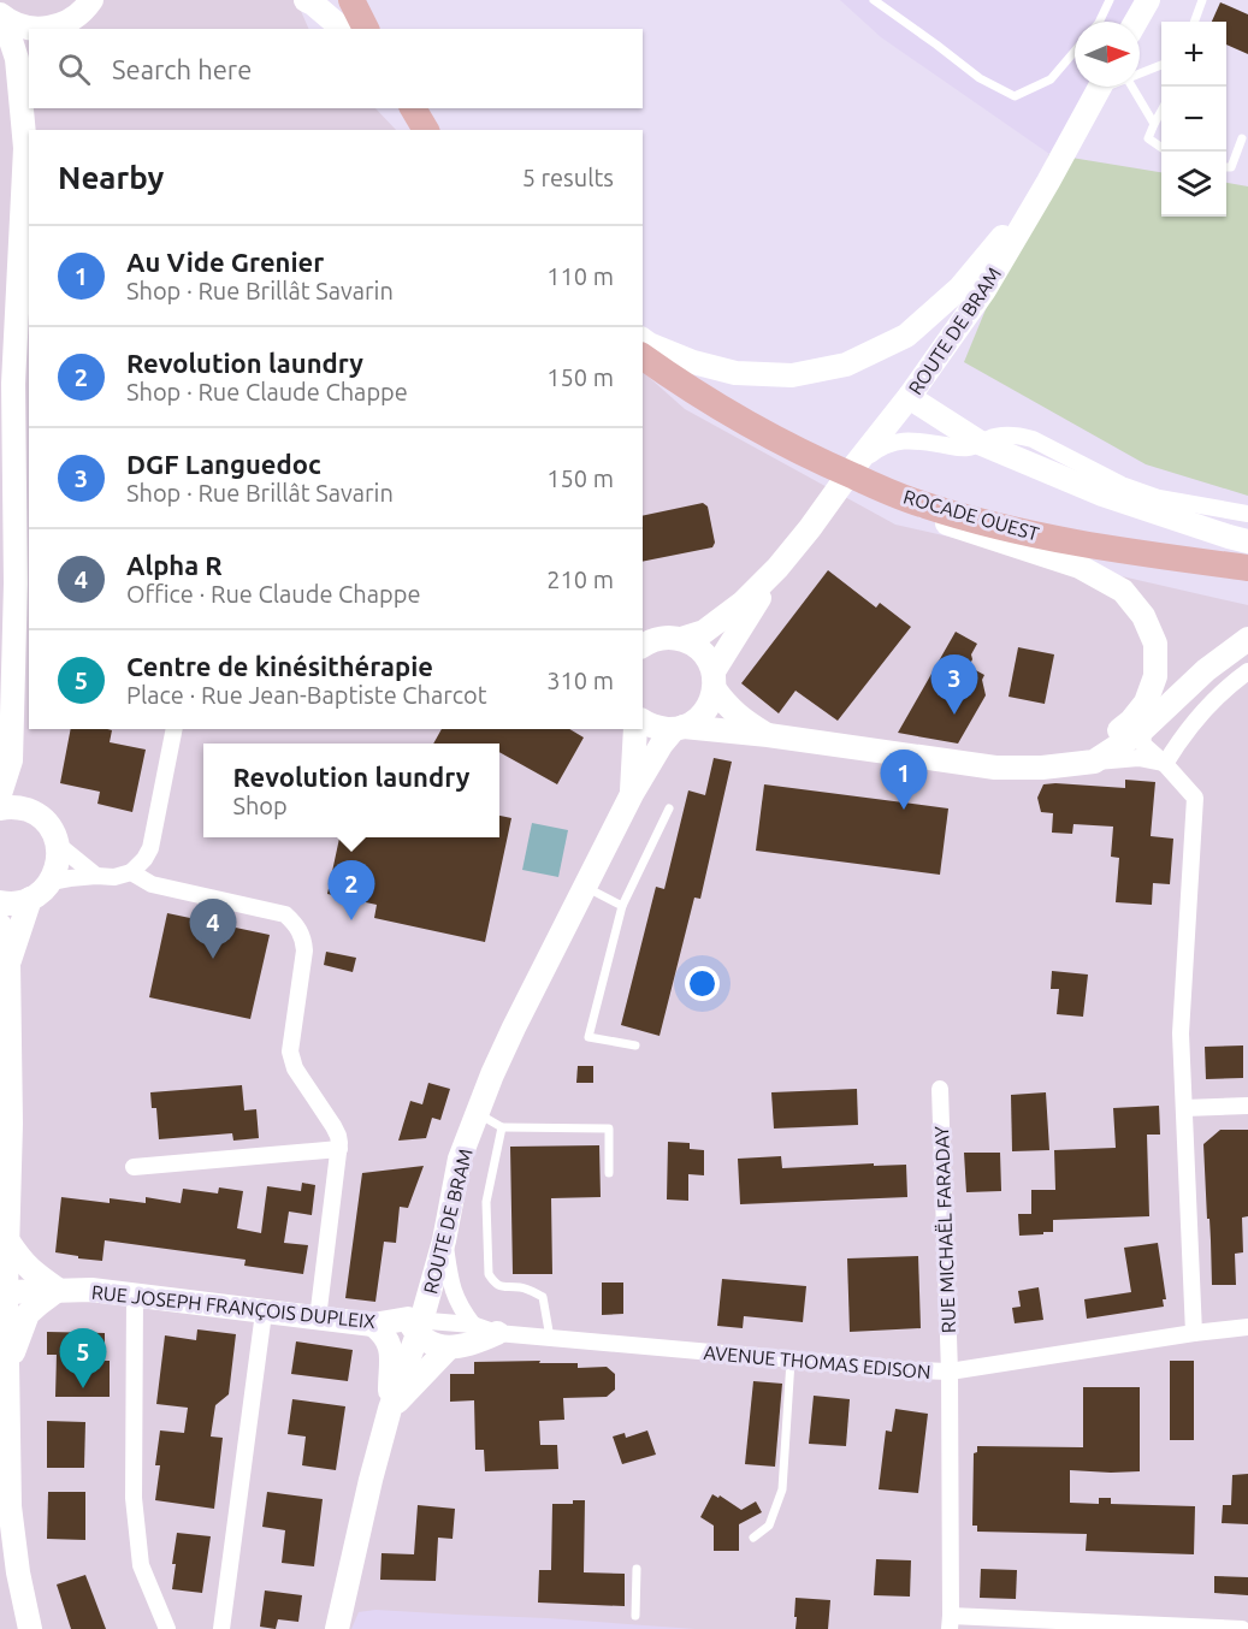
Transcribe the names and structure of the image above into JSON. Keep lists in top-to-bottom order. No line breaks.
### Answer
{"streets":{"main road":["ROUTE DE BRAM","ROCADE OUEST","RUE JOSEPH FRANÇOIS DUPLEIX"],"street":["RUE MICHAËL FARADAY","AVENUE THOMAS EDISON"]},"crossings":[["ROUTE DE BRAM","RUE JOSEPH FRANÇOIS DUPLEIX"],["ROUTE DE BRAM","AVENUE THOMAS EDISON"],["RUE MICHAËL FARADAY","AVENUE THOMAS EDISON"],["RUE JOSEPH FRANÇOIS DUPLEIX","AVENUE THOMAS EDISON"]],"north":"right","page":{"map_buttons":["+","−"],"search":"Search here","heading":["Nearby","5 results"],"list":[{"mark":"1","name":"Au Vide Grenier","note":"Shop · Rue Brillât Savarin","value":"110 m"},{"mark":"2","name":"Revolution laundry","note":"Shop · Rue Claude Chappe","value":"150 m"},{"mark":"3","name":"DGF Languedoc","note":"Shop · Rue Brillât Savarin","value":"150 m"},{"mark":"4","name":"Alpha R","note":"Office · Rue Claude Chappe","value":"210 m"},{"mark":"5","name":"Centre de kinésithérapie","note":"Place · Rue Jean-Baptiste Charcot","value":"310 m"}],"pins":["3","1","2","4","5"],"popup":["Revolution laundry","Shop"]}}
